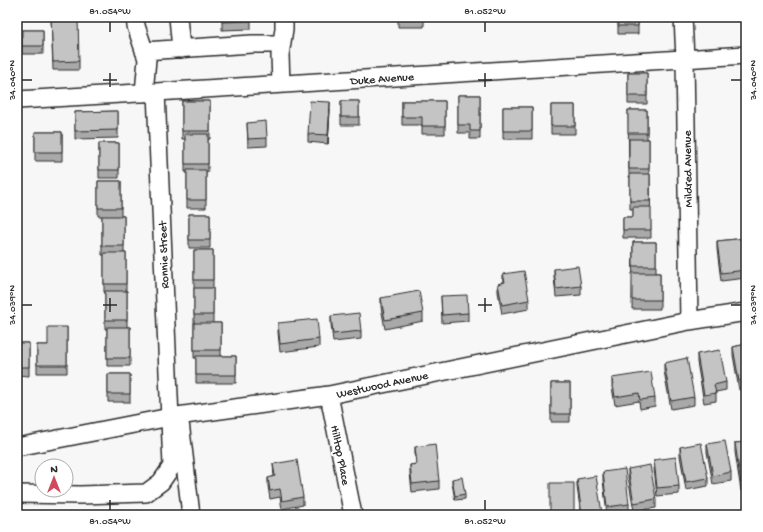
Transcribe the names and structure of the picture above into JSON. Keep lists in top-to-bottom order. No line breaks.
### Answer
{"streets":{"street":["Duke Avenue","Mildred Avenue","Ronnie Street","Westwood Avenue","Hilltop Place"]},"crossings":[["Duke Avenue","Mildred Avenue"],["Duke Avenue","Ronnie Street"],["Mildred Avenue","Westwood Avenue"],["Ronnie Street","Westwood Avenue"],["Westwood Avenue","Hilltop Place"]],"north":"top","coordinates":["81.054°W","81.052°W","34.040°N","34.039°N"]}
